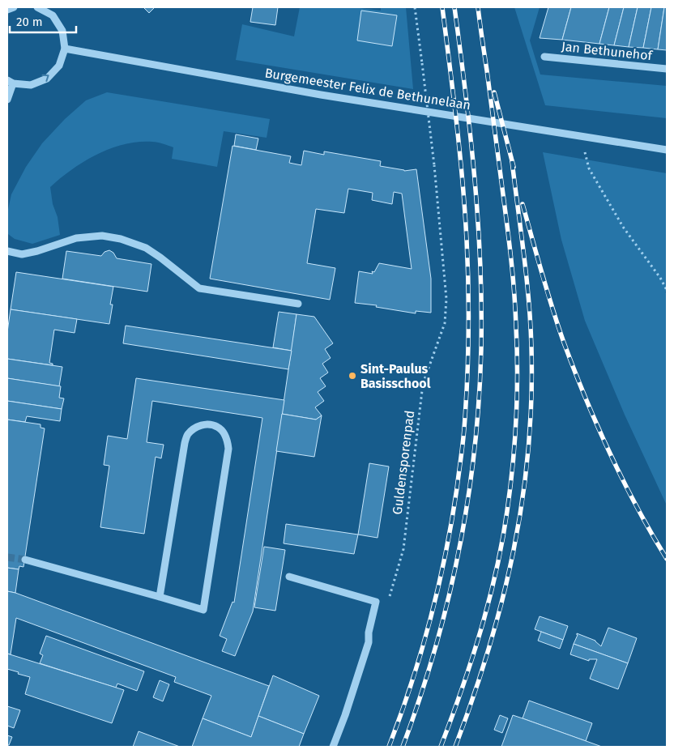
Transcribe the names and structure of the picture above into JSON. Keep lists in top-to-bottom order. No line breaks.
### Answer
{"streets":{"street":["Jan Bethunehof","Burgemeester Felix de Bethunelaan"],"path":["Guldensporenpad"]},"places":["Sint-Paulus Basisschool"],"scale_bar":"20 m"}
